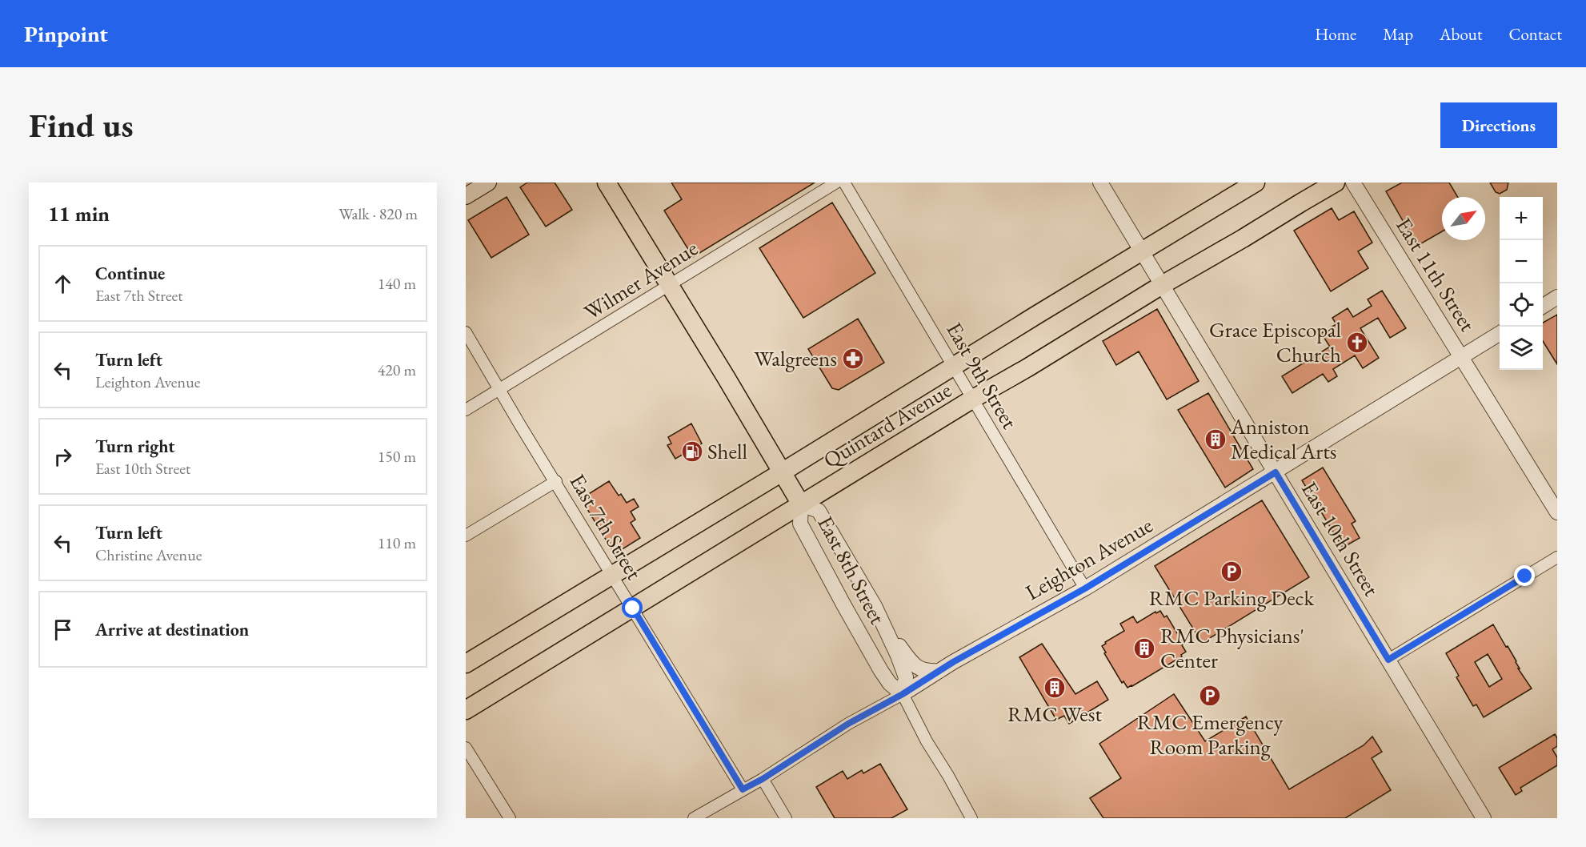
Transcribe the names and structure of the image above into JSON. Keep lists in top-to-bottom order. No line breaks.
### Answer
{"streets":{"main road":["Quintard Avenue"],"street":["East 11th Street","Wilmer Avenue","East 9th Street","East 7th Street","East 10th Street","Leighton Avenue","East 8th Street"]},"crossings":[["East 11th Street","Leighton Avenue"],["Wilmer Avenue","East 7th Street"],["East 9th Street","Quintard Avenue"],["East 9th Street","Leighton Avenue"],["Quintard Avenue","East 7th Street"],["Quintard Avenue","East 10th Street"],["Quintard Avenue","East 8th Street"],["East 7th Street","Leighton Avenue"],["East 10th Street","Leighton Avenue"],["Leighton Avenue","East 8th Street"]],"places":{"church":["Grace Episcopal Church"],"pharmacy":["Walgreens"],"building":["Anniston Medical Arts","RMC Physicians' Center","RMC West"],"fuel station":["Shell"],"parking":["RMC Parking Deck","RMC Emergency Room Parking"]},"north":"top right","page":{"header":"Pinpoint","nav":["Home","Map","About","Contact"],"buttons":"Directions","title":"Find us","heading":["11 min","Walk · 820 m"],"map_buttons":["+","−"],"list":[["Continue","East 7th Street","140 m"],["Turn left","Leighton Avenue","420 m"],["Turn right","East 10th Street","150 m"],["Turn left","Christine Avenue","110 m"],"Arrive at destination"]}}
